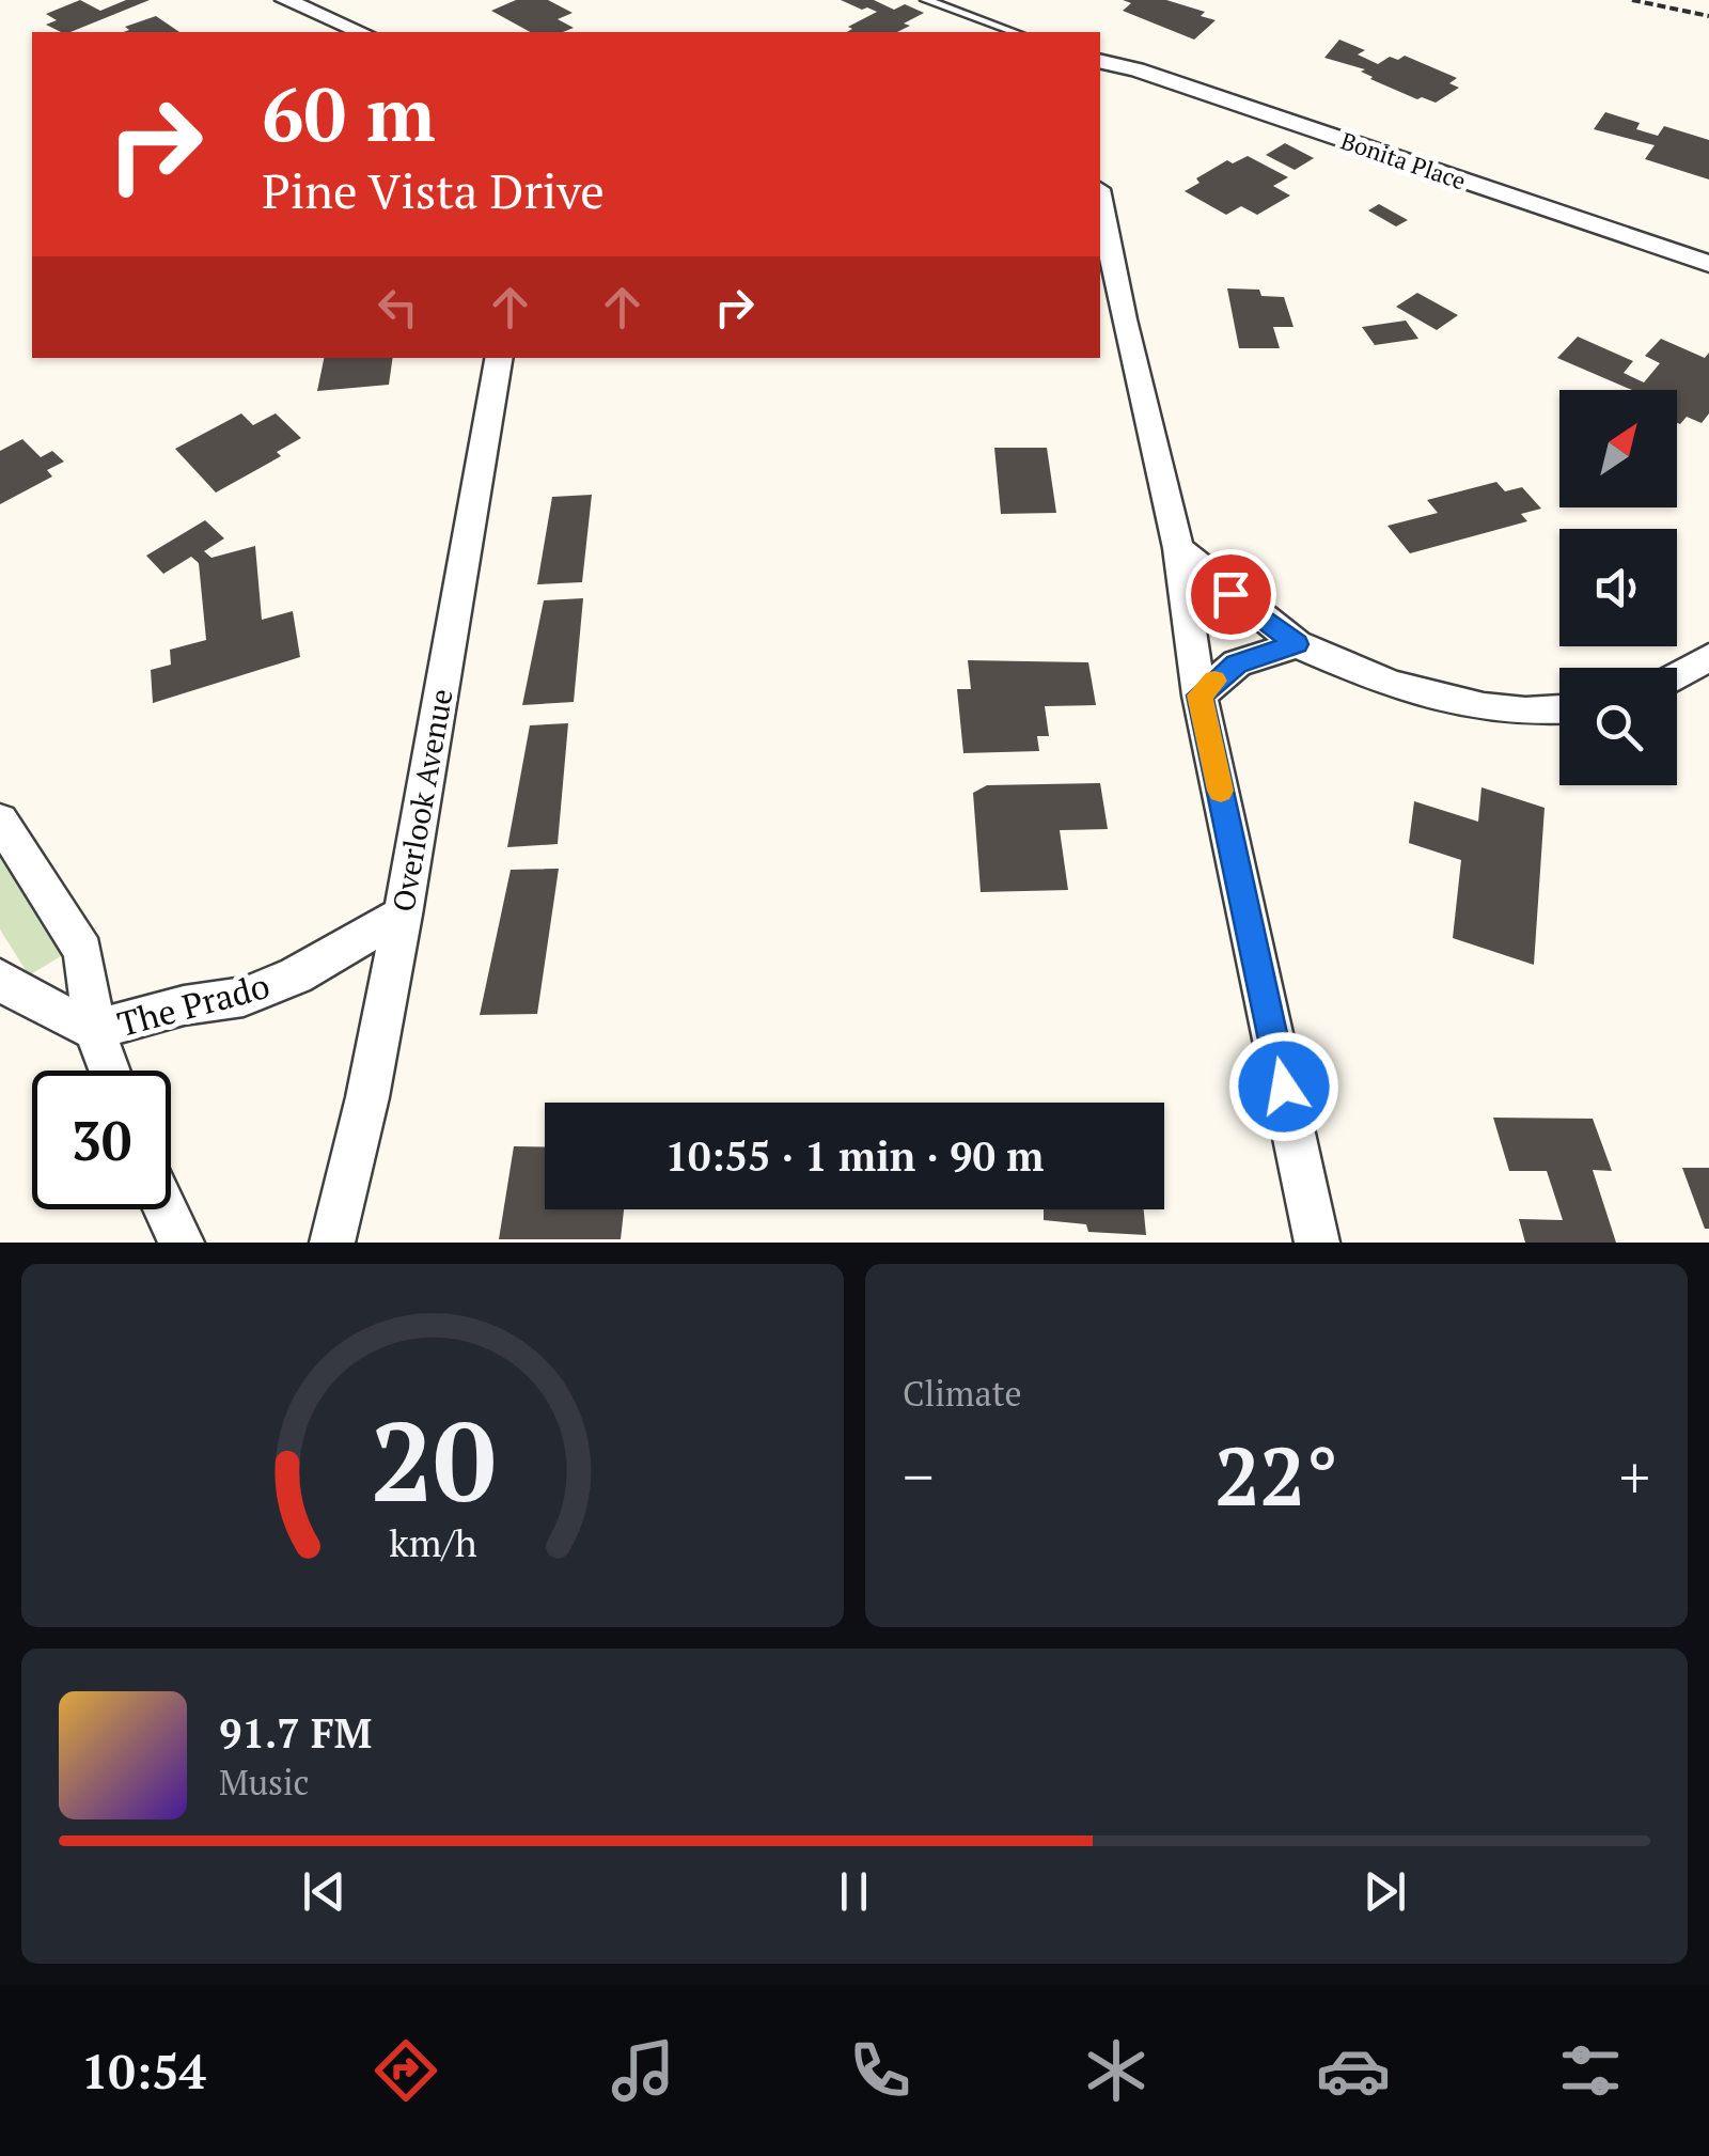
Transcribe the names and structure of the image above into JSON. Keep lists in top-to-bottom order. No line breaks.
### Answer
{"streets":{"street":["Bonita Place","Overlook Avenue","The Prado"]},"crossings":[["Overlook Avenue","The Prado"]],"north":"top right","page":{"turn":["60 m","Pine Vista Drive"],"limit":"30","trip":"10:55 · 1 min · 90 m","tile":"Climate","heat":["−","22°","+"],"song":["91.7 FM","Music"],"tabs":"10:54","gauge":["20","km/h"]}}
